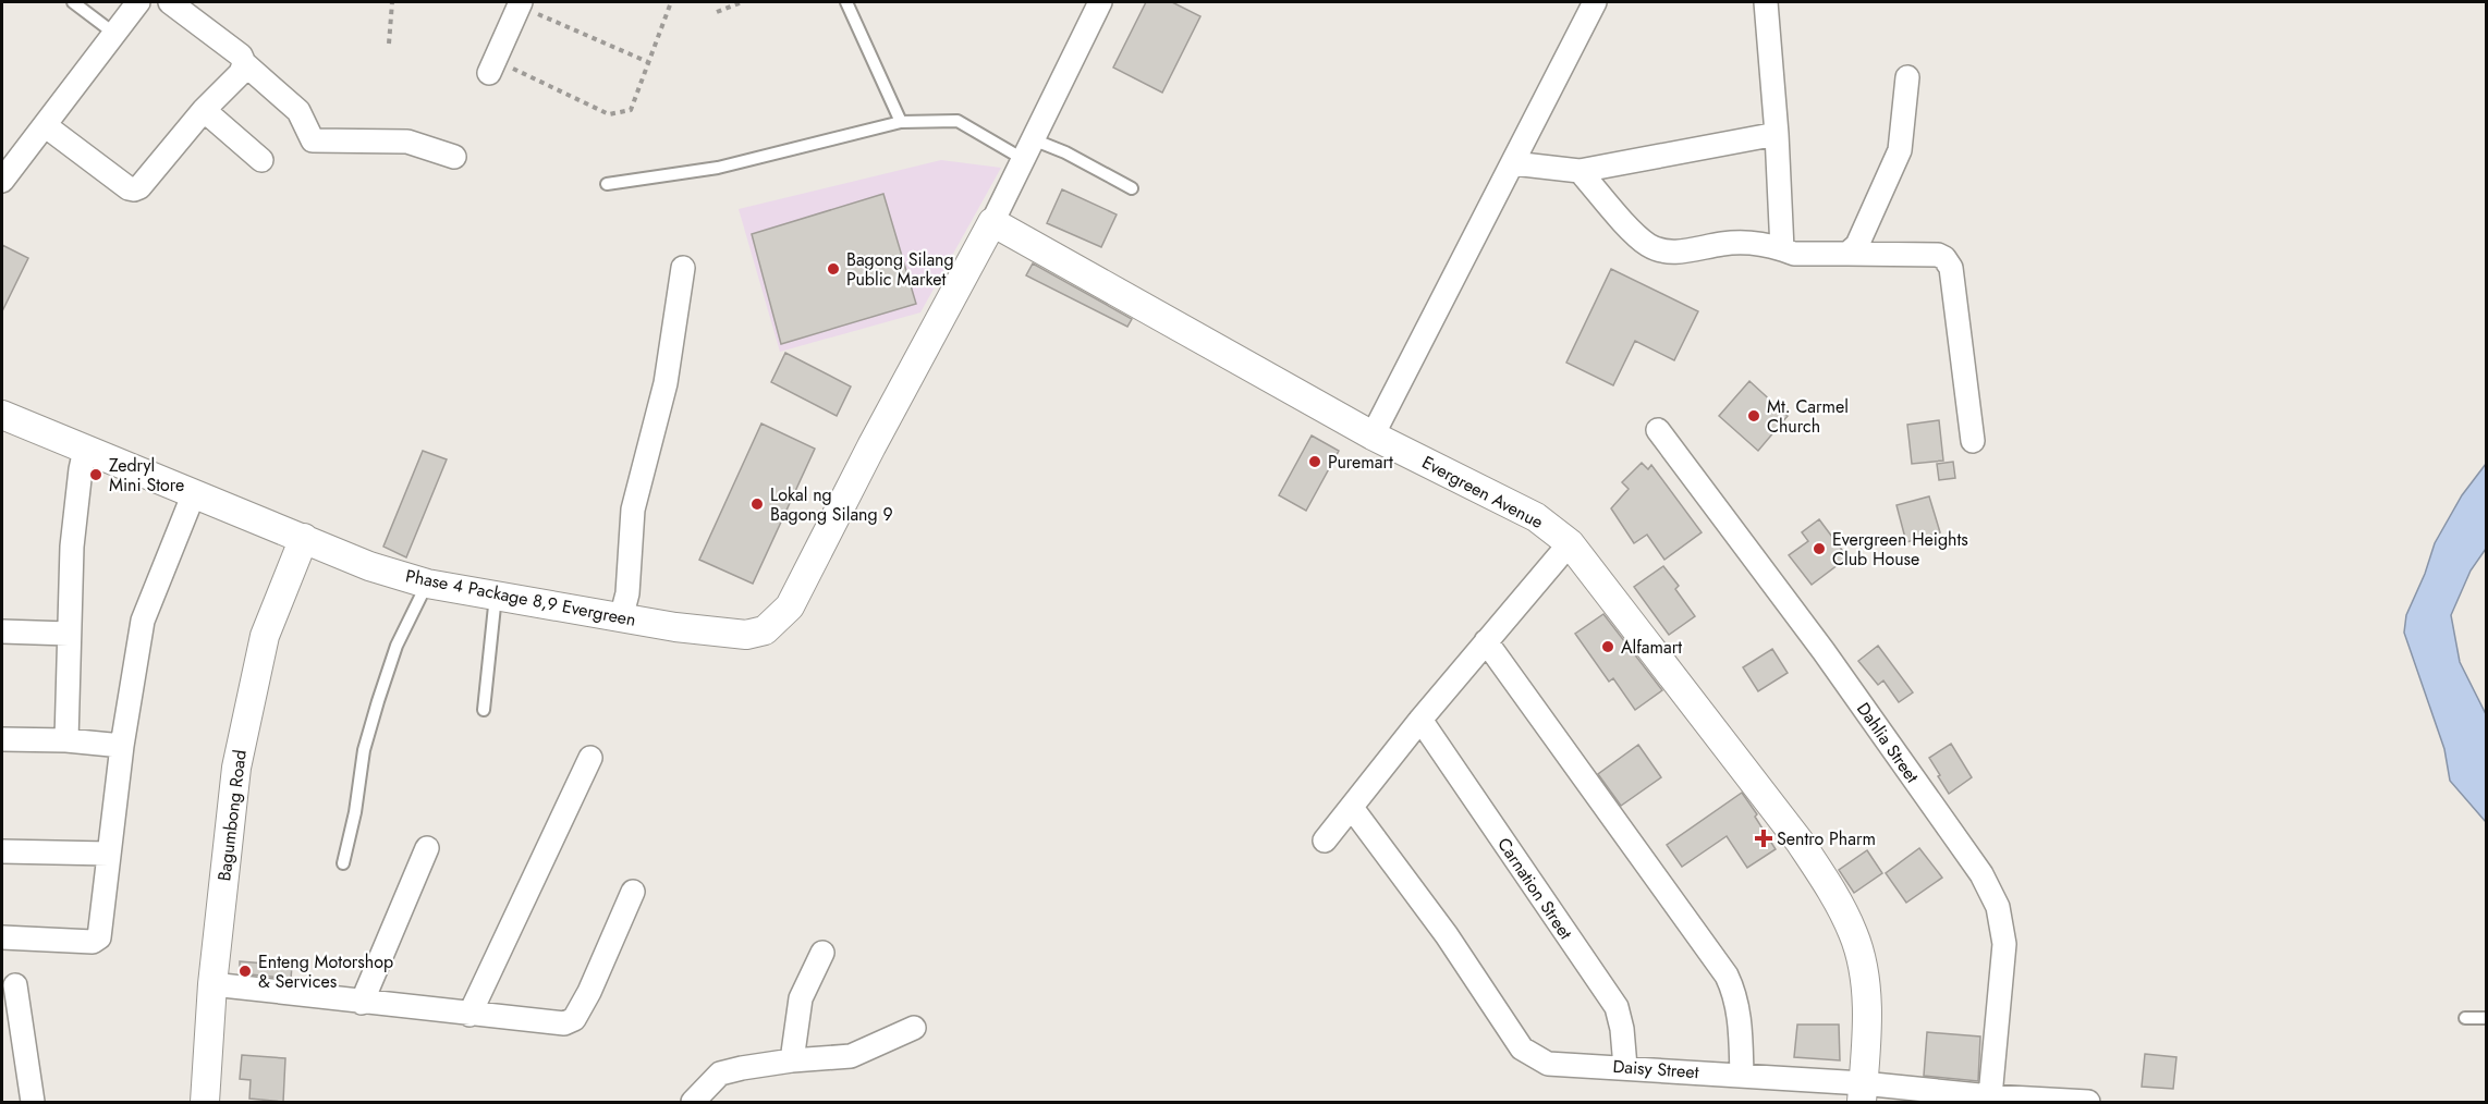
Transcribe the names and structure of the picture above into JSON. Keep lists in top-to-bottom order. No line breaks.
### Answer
{"streets":{"street":["Evergreen Avenue","Phase 4 Package 8,9 Evergreen","Dahlia Street","Bagumbong Road","Carnation Street","Daisy Street"]},"crossings":[["Evergreen Avenue","Phase 4 Package 8,9 Evergreen"],["Evergreen Avenue","Daisy Street"],["Phase 4 Package 8,9 Evergreen","Bagumbong Road"],["Dahlia Street","Daisy Street"],["Carnation Street","Daisy Street"]],"places":{"other":["Bagong Silang Public Market","Mt. Carmel Church","Puremart","Zedryl Mini Store","Lokal ng Bagong Silang 9","Evergreen Heights Club House","Alfamart","Enteng Motorshop & Services"],"health":["Sentro Pharm"]}}
